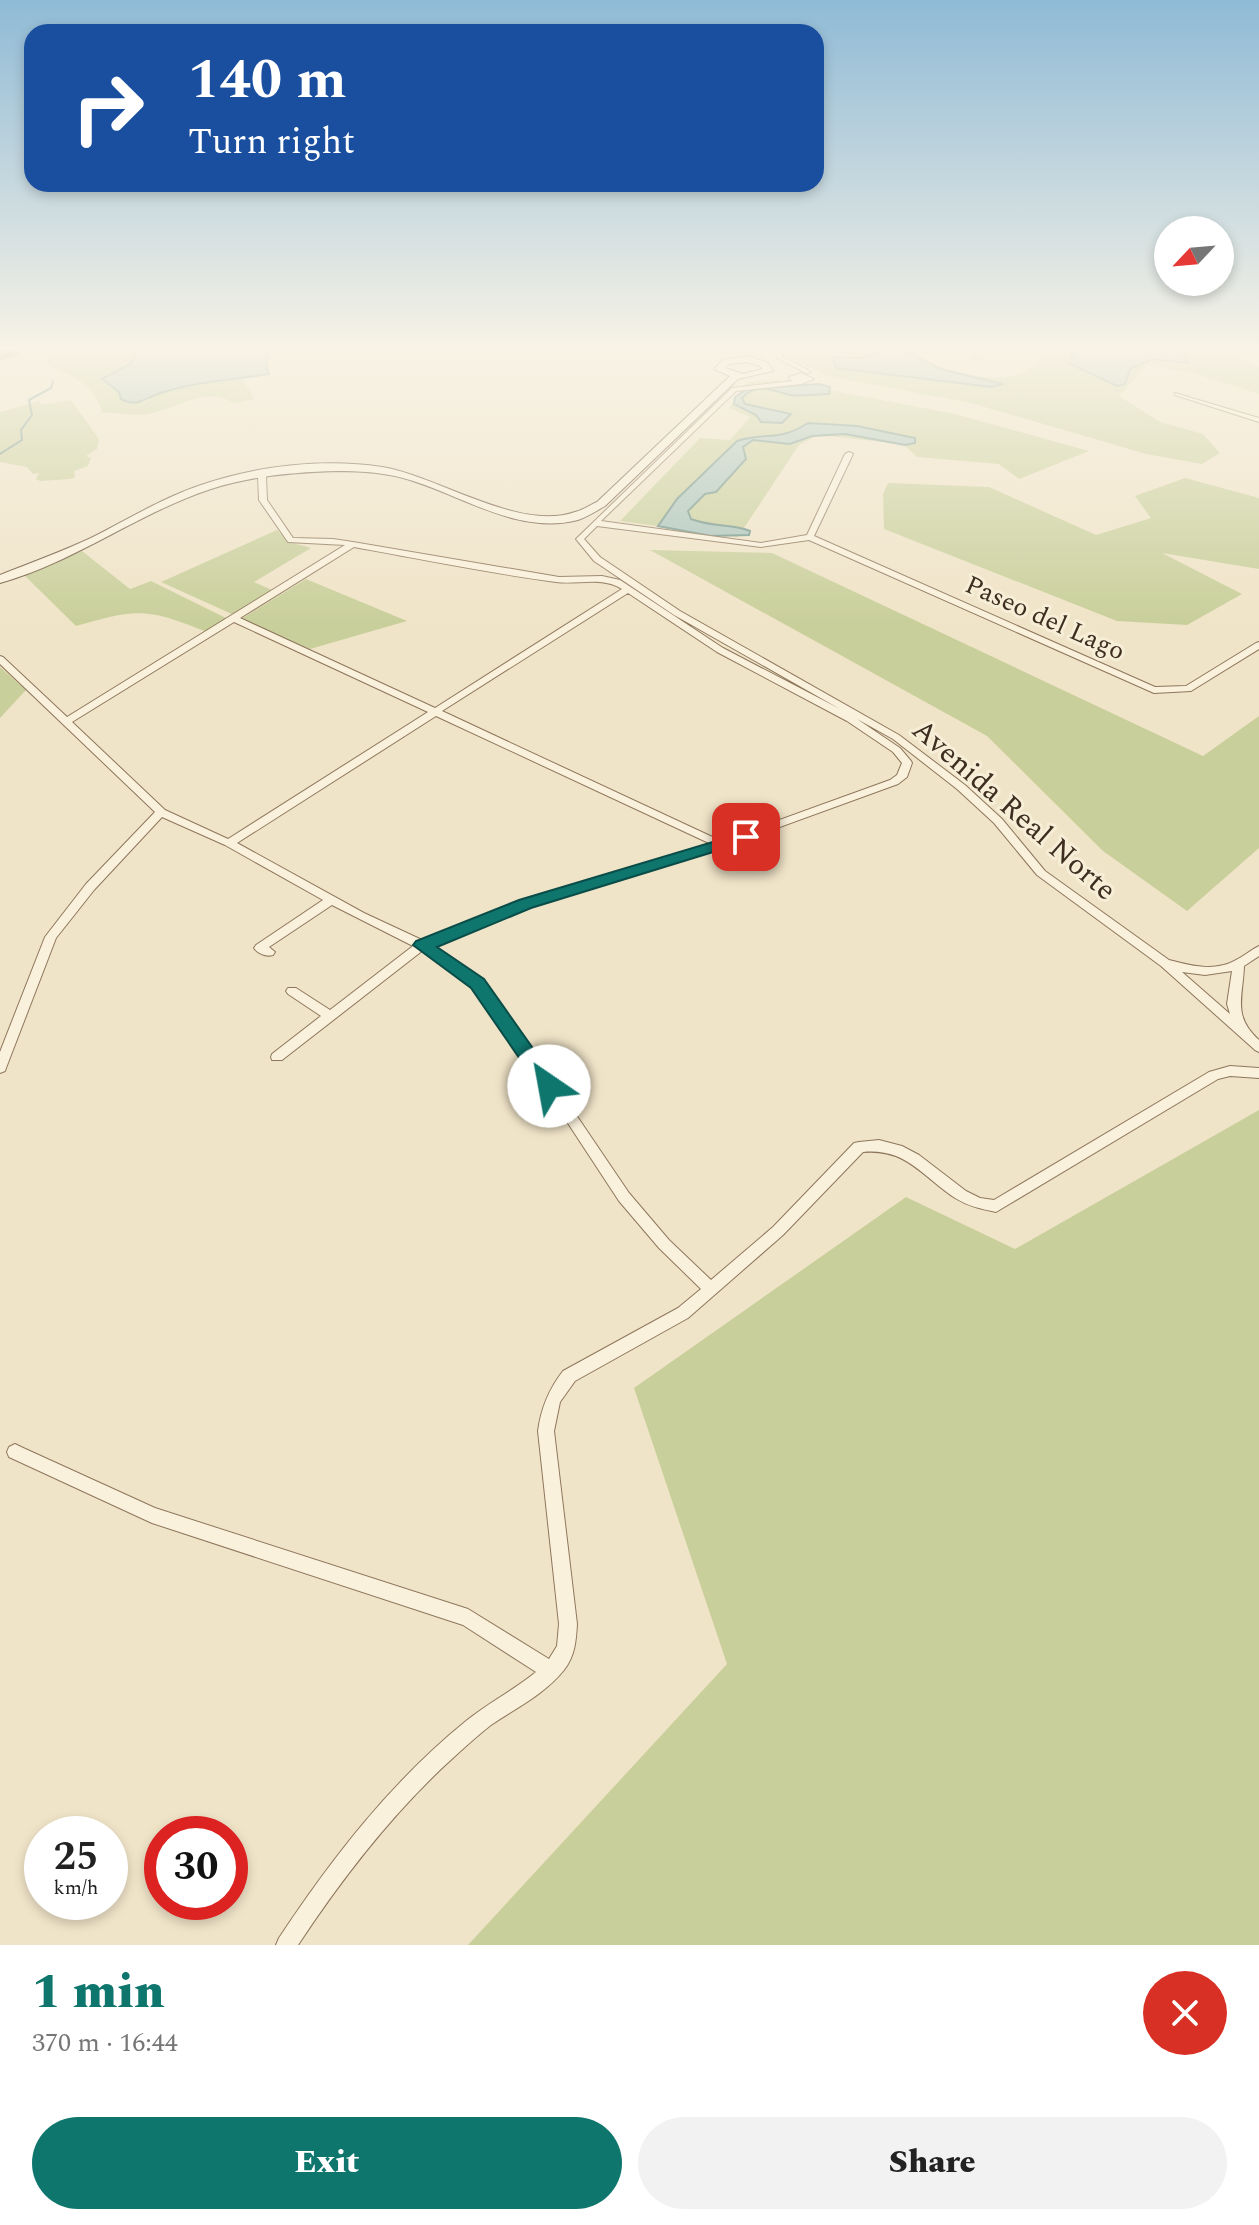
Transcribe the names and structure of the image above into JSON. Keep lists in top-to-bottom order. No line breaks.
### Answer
{"streets":{"street":["Paseo del Lago","Avenida Real Norte"]},"north":"bottom left","page":{"turn":["140 m","Turn right"],"speed":"25 km/h","limit":"30","heading":["1 min","370 m · 16:44"],"buttons":["Exit","Share"]}}
